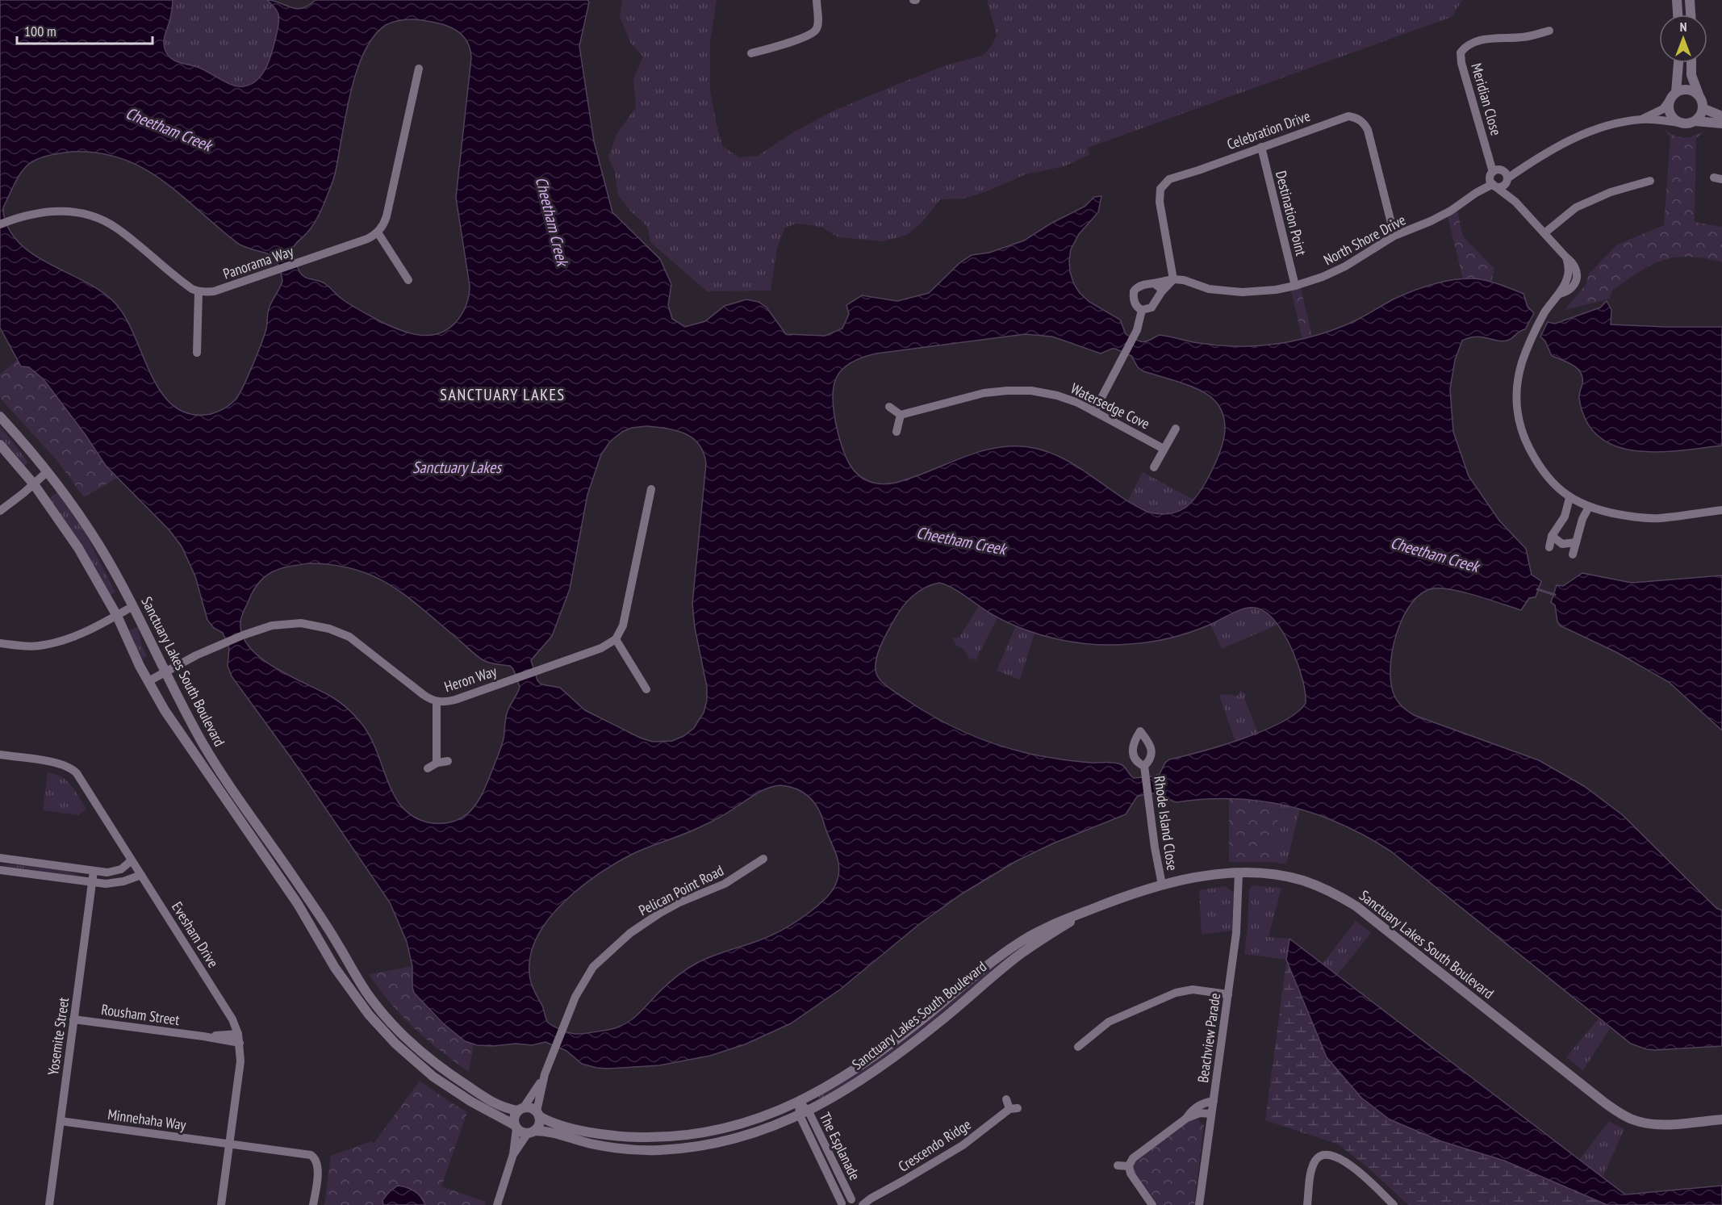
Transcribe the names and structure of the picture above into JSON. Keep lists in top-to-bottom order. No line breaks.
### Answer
{"streets":{"street":["Meridian Close","Celebration Drive","Destination Point","North Shore Drive","Panorama Way","Watersedge Cove","Sanctuary Lakes South Boulevard","Heron Way","Rhode Island Close","Pelican Point Road","Evesham Drive","Rousham Street","Yosemite Street","Beachview Parade","Minnehaha Way","Crescendo Ridge","The Esplanade"]},"crossings":[["Meridian Close","North Shore Drive"],["Celebration Drive","Destination Point"],["Celebration Drive","North Shore Drive"],["Destination Point","North Shore Drive"],["Sanctuary Lakes South Boulevard","Heron Way"],["Sanctuary Lakes South Boulevard","Rhode Island Close"],["Sanctuary Lakes South Boulevard","Pelican Point Road"],["Sanctuary Lakes South Boulevard","Beachview Parade"],["Sanctuary Lakes South Boulevard","The Esplanade"],["Evesham Drive","Rousham Street"],["Evesham Drive","Minnehaha Way"],["Rousham Street","Yosemite Street"],["Yosemite Street","Minnehaha Way"],["Crescendo Ridge","The Esplanade"]],"districts":["SANCTUARY LAKES"],"water":["Cheetham Creek","Sanctuary Lakes"],"scale_bar":"100 m","north":"top"}
